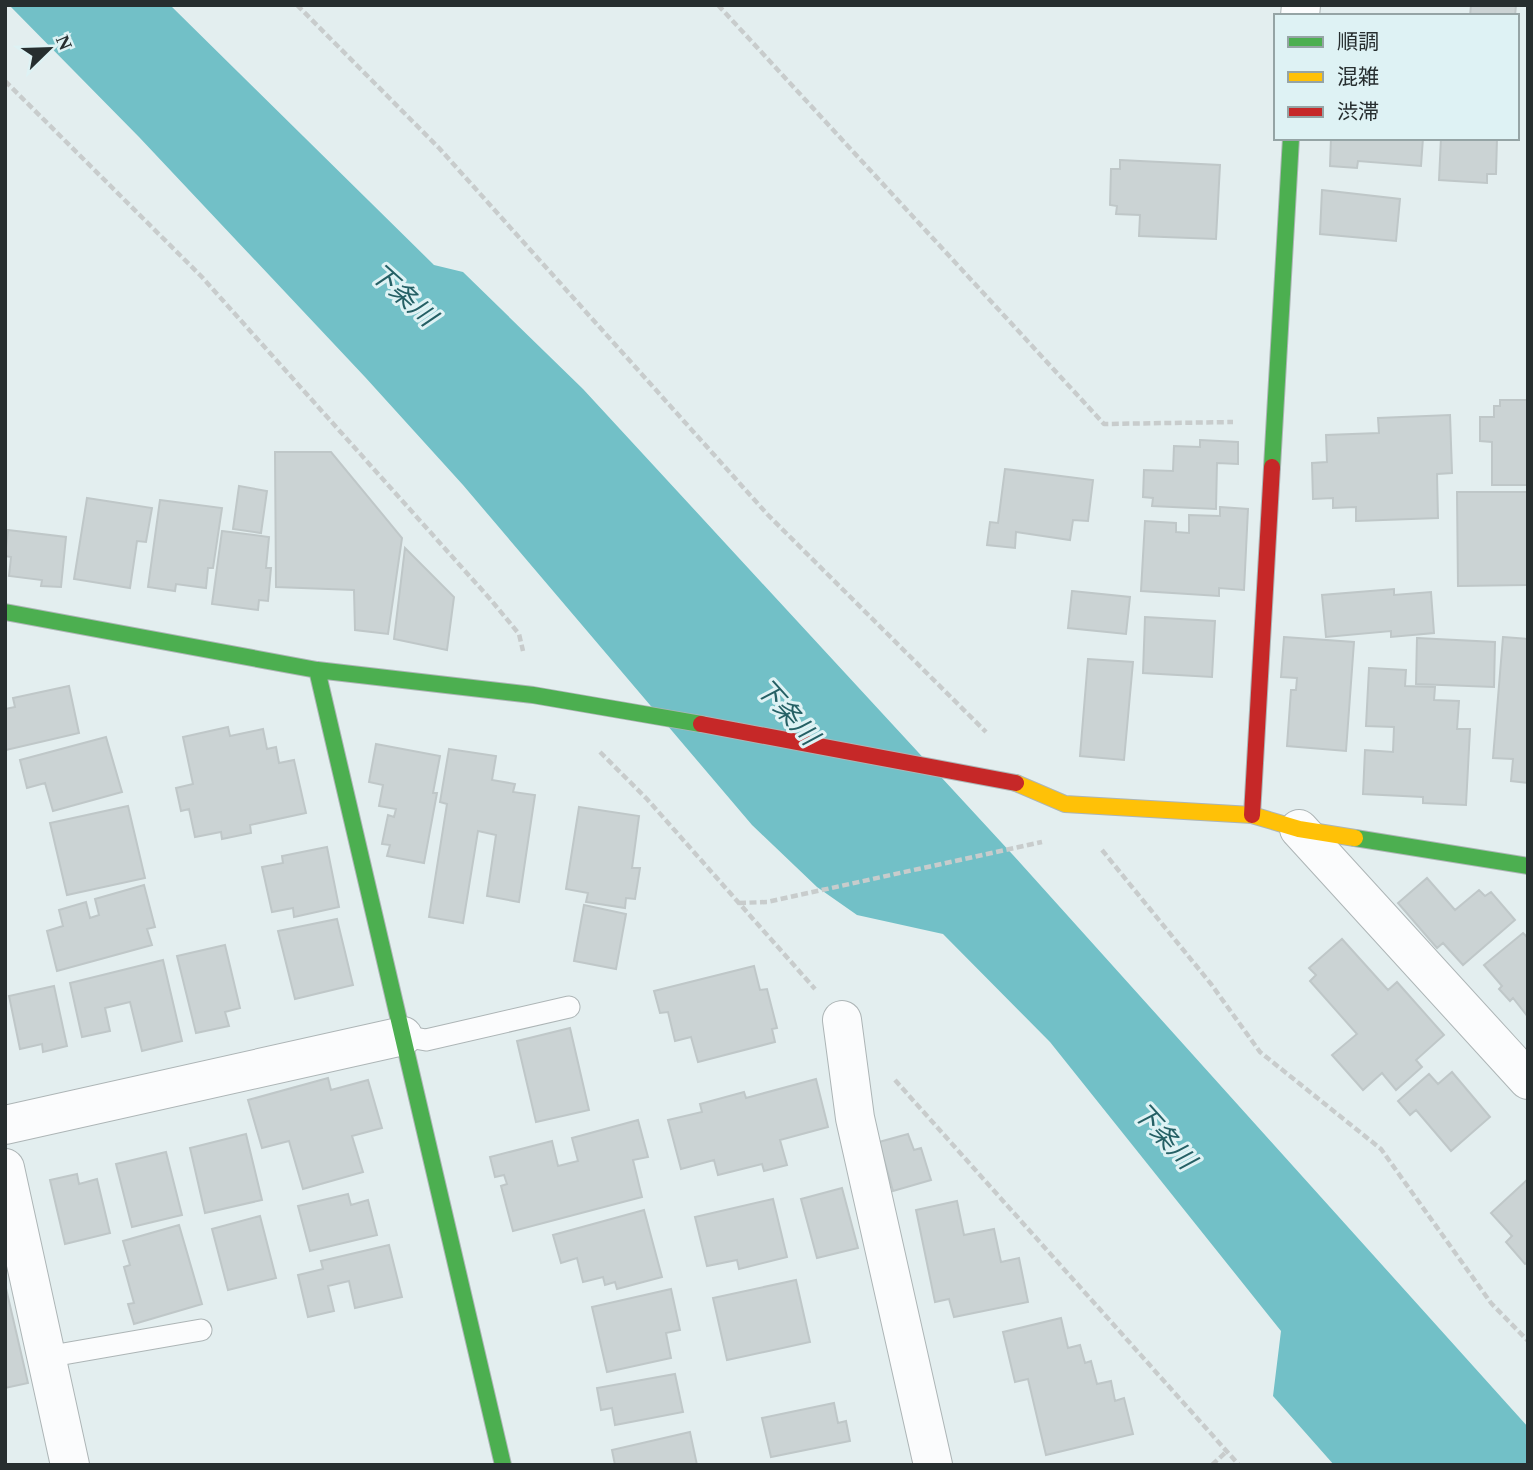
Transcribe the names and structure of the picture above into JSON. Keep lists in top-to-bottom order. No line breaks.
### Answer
{"water":["下条川"],"legend":["順調","混雑","渋滞"],"north":"top right"}
